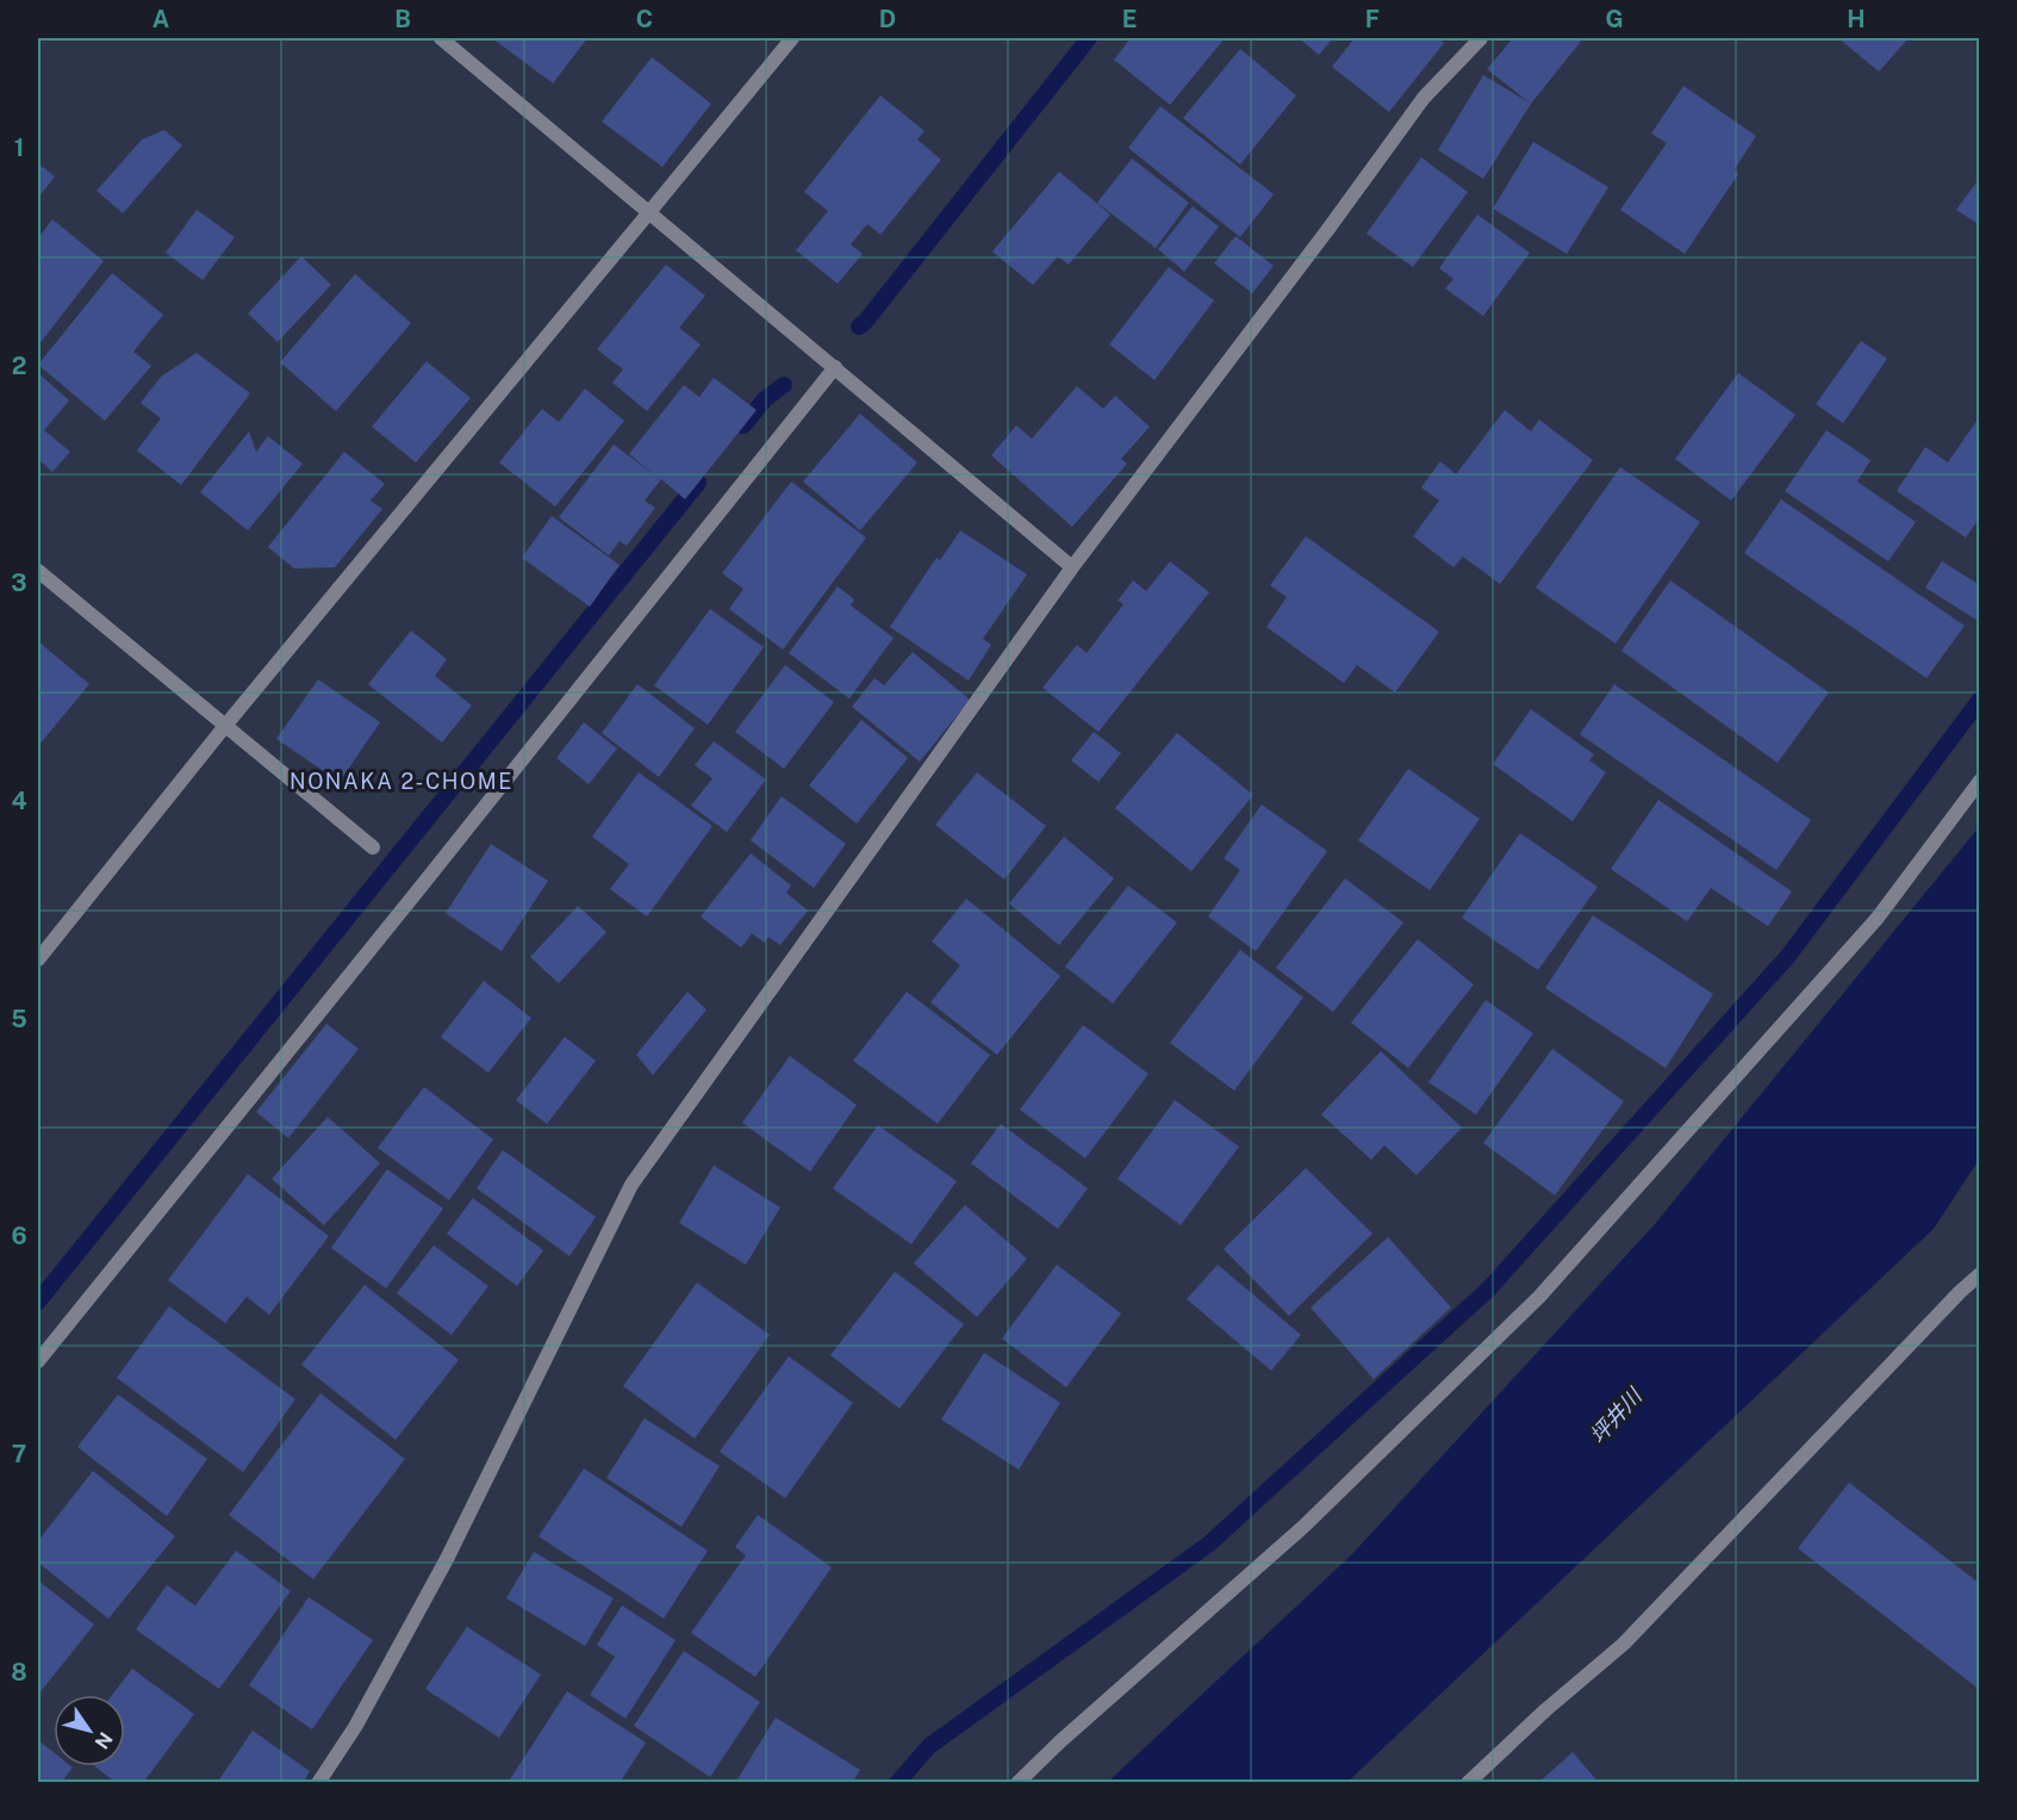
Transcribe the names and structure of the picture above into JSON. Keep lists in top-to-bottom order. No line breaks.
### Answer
{"districts":["NONAKA 2-CHOME"],"water":["坪井川"],"north":"bottom right","grid":{"columns":["A","B","C","D","E","F","G","H"],"rows":["1","2","3","4","5","6","7","8"]}}
